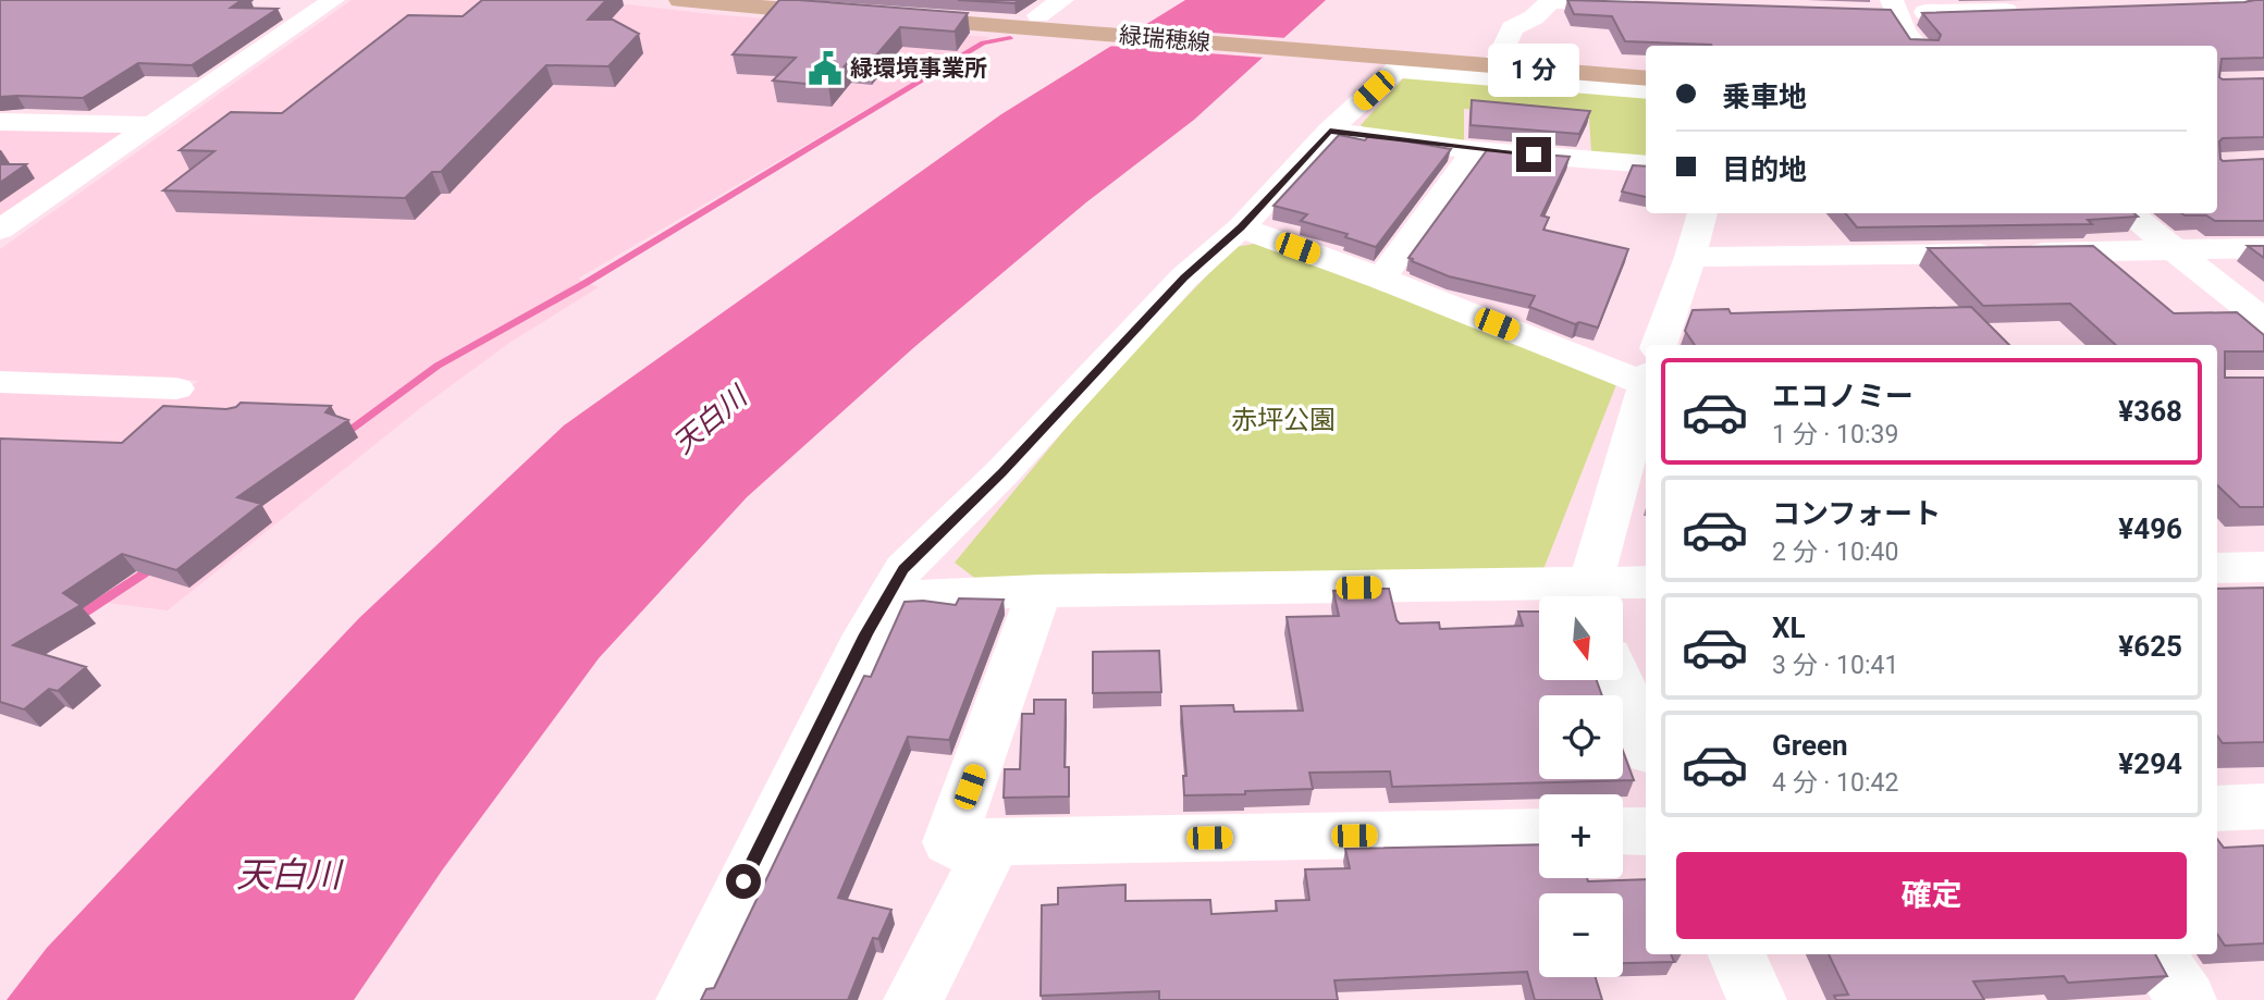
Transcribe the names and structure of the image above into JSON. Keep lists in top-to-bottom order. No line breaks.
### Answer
{"streets":{"main road":["緑瑞穂線"]},"water":["天白川"],"parks":["赤坪公園"],"places":{"public building":["緑環境事業所"]},"north":"bottom","page":{"bubble":"1 分","banner":["乗車地","目的地"],"list":[{"name":"エコノミー","note":"1 分 · 10:39","value":"¥368"},{"name":"コンフォート","note":"2 分 · 10:40","value":"¥496"},{"name":"XL","note":"3 分 · 10:41","value":"¥625"},{"name":"Green","note":"4 分 · 10:42","value":"¥294"}],"map_buttons":["+","−"],"buttons":"確定"}}
